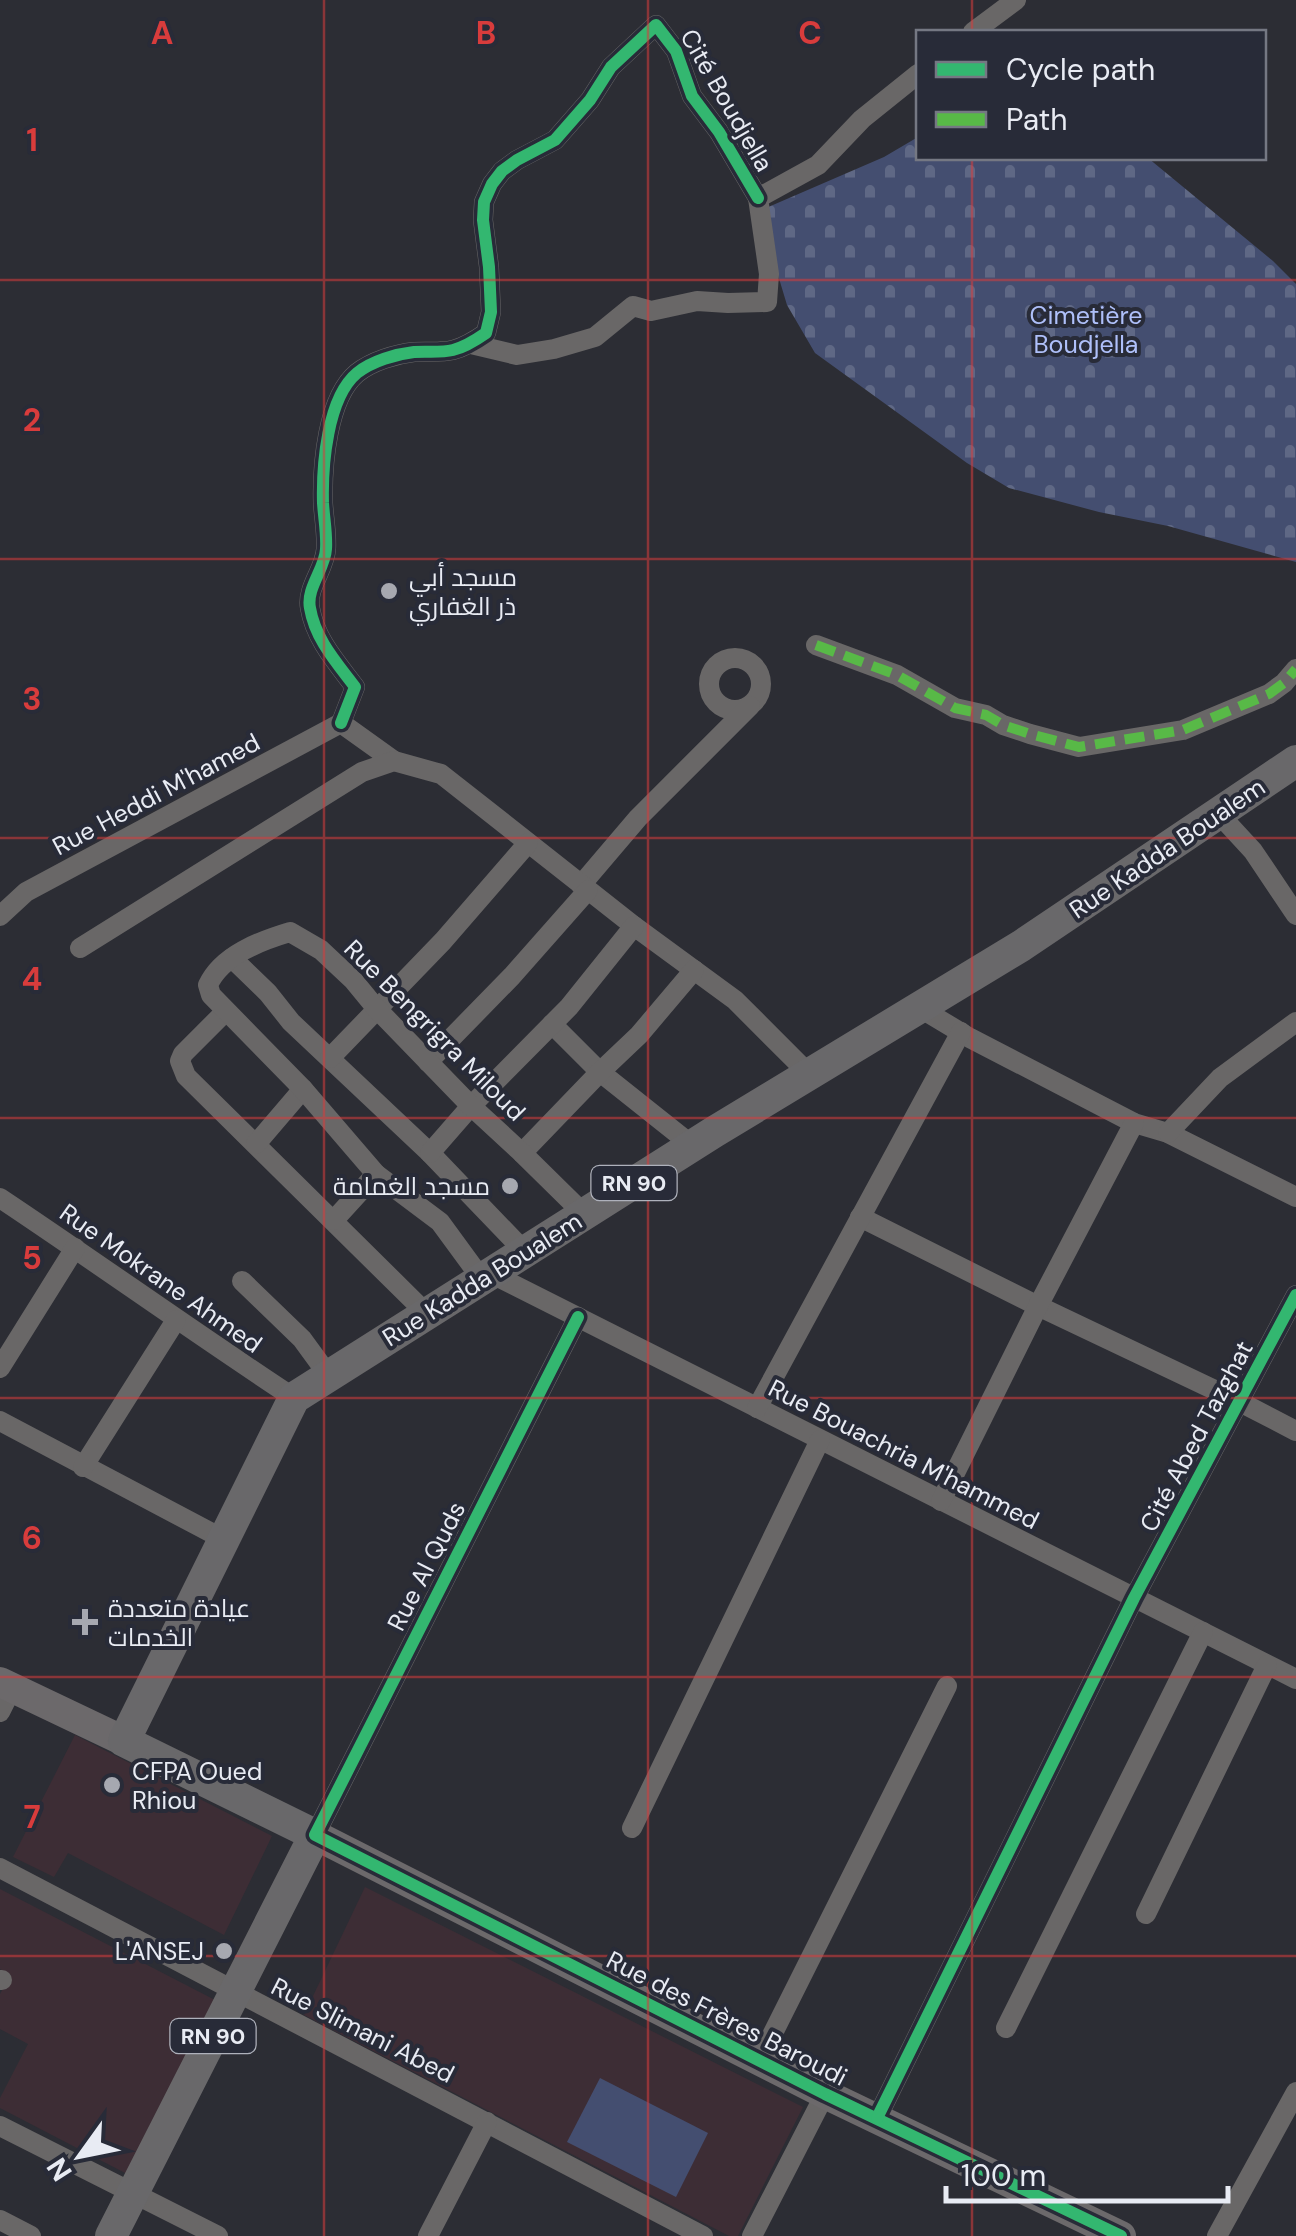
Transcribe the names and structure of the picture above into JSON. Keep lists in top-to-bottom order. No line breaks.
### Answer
{"streets":{"main road":["Rue Kadda Boualem","RN 90"],"street":["Cité Boudjella","Rue Heddi M'hamed","Rue Bengrigra Miloud","Rue Mokrane Ahmed","Cité Abed Tazghat","Rue Bouachria M'hammed","Rue Al Quds","Rue des Frères Baroudi","Rue Slimani Abed"]},"crossings":[["Rue Kadda Boualem","Rue Bengrigra Miloud"],["Rue Kadda Boualem","Rue Mokrane Ahmed"],["Rue Kadda Boualem","Rue Bouachria M'hammed"],["RN 90","Rue Al Quds"],["RN 90","Rue des Frères Baroudi"],["RN 90","Rue Slimani Abed"],["Cité Abed Tazghat","Rue Bouachria M'hammed"],["Cité Abed Tazghat","Rue des Frères Baroudi"],["Rue Bouachria M'hammed","Rue Al Quds"],["Rue Al Quds","Rue des Frères Baroudi"]],"parks":["Cimetière Boudjella"],"places":{"other":["مسجد أبي ذر الغفاري","مسجد الغمامة","CFPA Oued Rhiou","L'ANSEJ"],"health":["عيادة متعددة الخدمات"]},"legend":["Cycle path","Path"],"scale_bar":"100 m","north":"bottom left","grid":{"columns":["A","B","C"],"rows":["1","2","3","4","5","6","7"]}}
